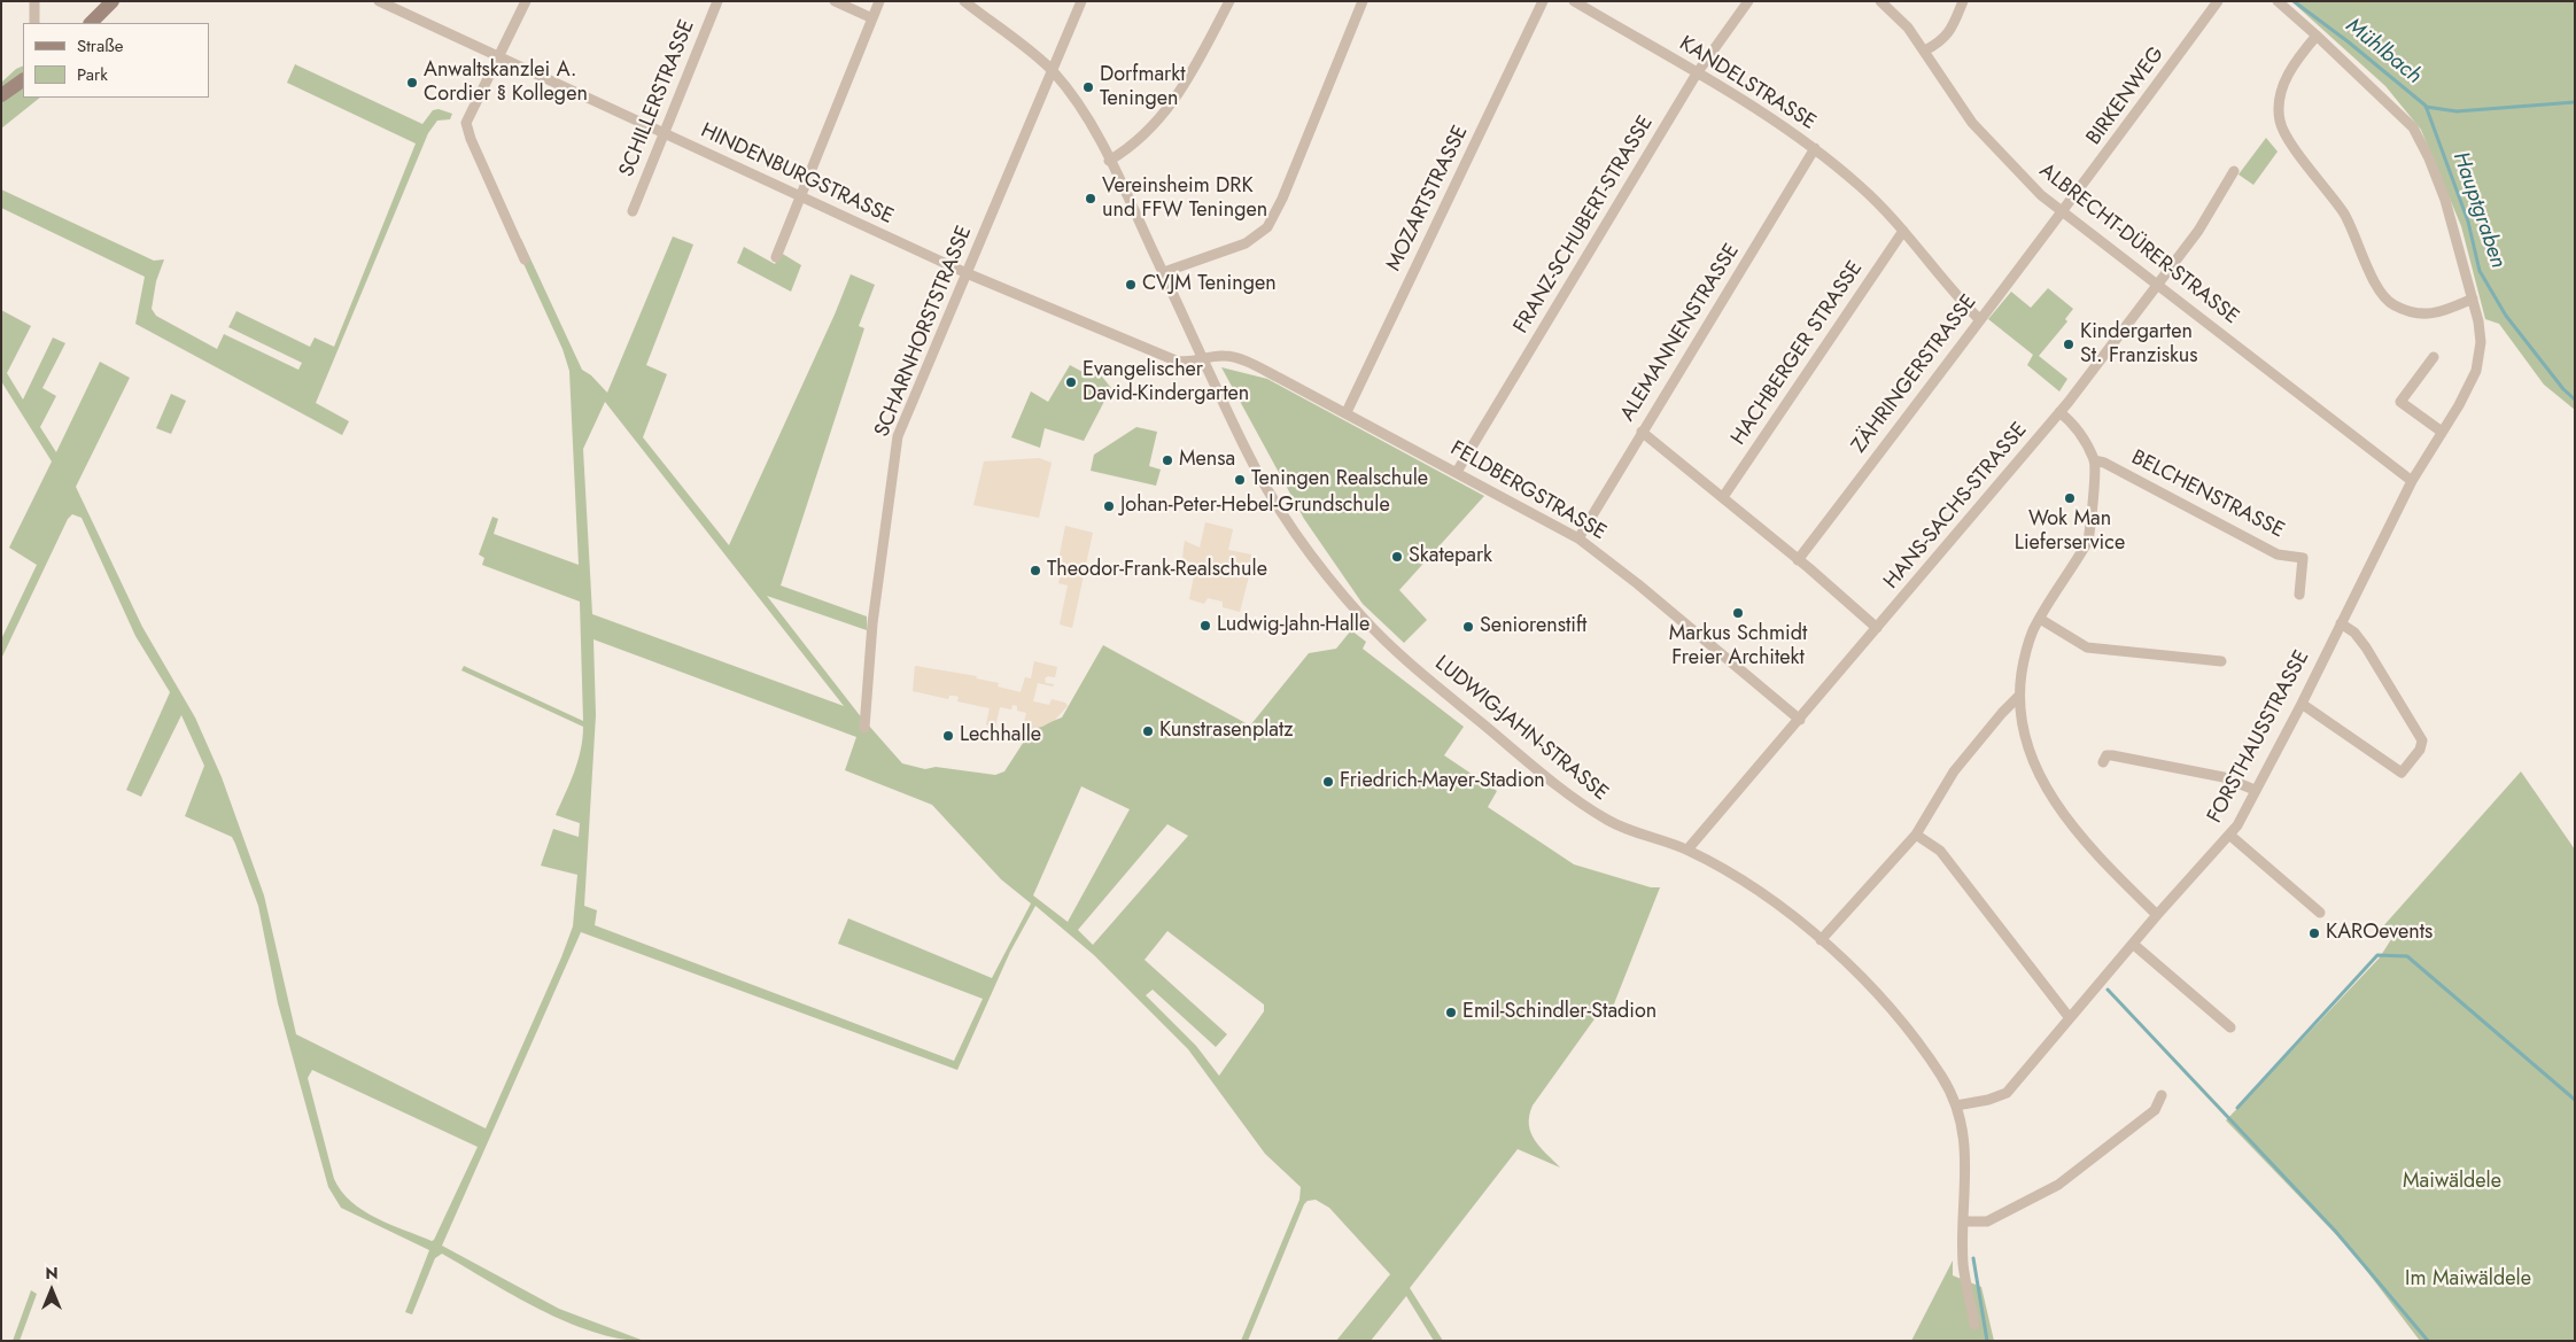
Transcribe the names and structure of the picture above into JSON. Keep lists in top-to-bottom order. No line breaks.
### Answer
{"streets":{"street":["KANDELSTRASSE","BIRKENWEG","SCHILLERSTRASSE","HINDENBURGSTRASSE","MOZARTSTRASSE","FRANZ-SCHUBERT-STRASSE","ALBRECHT-DÜRER-STRASSE","SCHARNHORSTSTRASSE","ALEMANNENSTRASSE","HACHBERGER STRASSE","ZÄHRINGERSTRASSE","FELDBERGSTRASSE","BELCHENSTRASSE","HANS-SACHS-STRASSE","LUDWIG-JAHN-STRASSE","FORSTHAUSSTRASSE"]},"crossings":[["KANDELSTRASSE","FRANZ-SCHUBERT-STRASSE"],["KANDELSTRASSE","ALEMANNENSTRASSE"],["KANDELSTRASSE","HACHBERGER STRASSE"],["KANDELSTRASSE","ZÄHRINGERSTRASSE"],["BIRKENWEG","ALBRECHT-DÜRER-STRASSE"],["BIRKENWEG","ZÄHRINGERSTRASSE"],["SCHILLERSTRASSE","HINDENBURGSTRASSE"],["HINDENBURGSTRASSE","SCHARNHORSTSTRASSE"],["HINDENBURGSTRASSE","FELDBERGSTRASSE"],["HINDENBURGSTRASSE","LUDWIG-JAHN-STRASSE"],["MOZARTSTRASSE","FELDBERGSTRASSE"],["FRANZ-SCHUBERT-STRASSE","FELDBERGSTRASSE"],["ALBRECHT-DÜRER-STRASSE","ZÄHRINGERSTRASSE"],["ALBRECHT-DÜRER-STRASSE","HANS-SACHS-STRASSE"],["ALBRECHT-DÜRER-STRASSE","FORSTHAUSSTRASSE"],["SCHARNHORSTSTRASSE","LUDWIG-JAHN-STRASSE"],["ALEMANNENSTRASSE","FELDBERGSTRASSE"],["FELDBERGSTRASSE","HANS-SACHS-STRASSE"],["FELDBERGSTRASSE","LUDWIG-JAHN-STRASSE"],["HANS-SACHS-STRASSE","LUDWIG-JAHN-STRASSE"],["LUDWIG-JAHN-STRASSE","FORSTHAUSSTRASSE"]],"water":["Mühlbach","Hauptgraben"],"parks":["Maiwäldele","Im Maiwäldele"],"places":["Anwaltskanzlei A. Cordier § Kollegen","Dorfmarkt Teningen","Vereinsheim DRK und FFW Teningen","CVJM Teningen","Kindergarten St. Franziskus","Evangelischer David-Kindergarten","Mensa","Teningen Realschule","Wok Man Lieferservice","Johan-Peter-Hebel-Grundschule","Skatepark","Theodor-Frank-Realschule","Markus Schmidt Freier Architekt","Ludwig-Jahn-Halle","Seniorenstift","Kunstrasenplatz","Lechhalle","Friedrich-Mayer-Stadion","KAROevents","Emil-Schindler-Stadion"],"legend":["Straße","Park"],"north":"top"}
